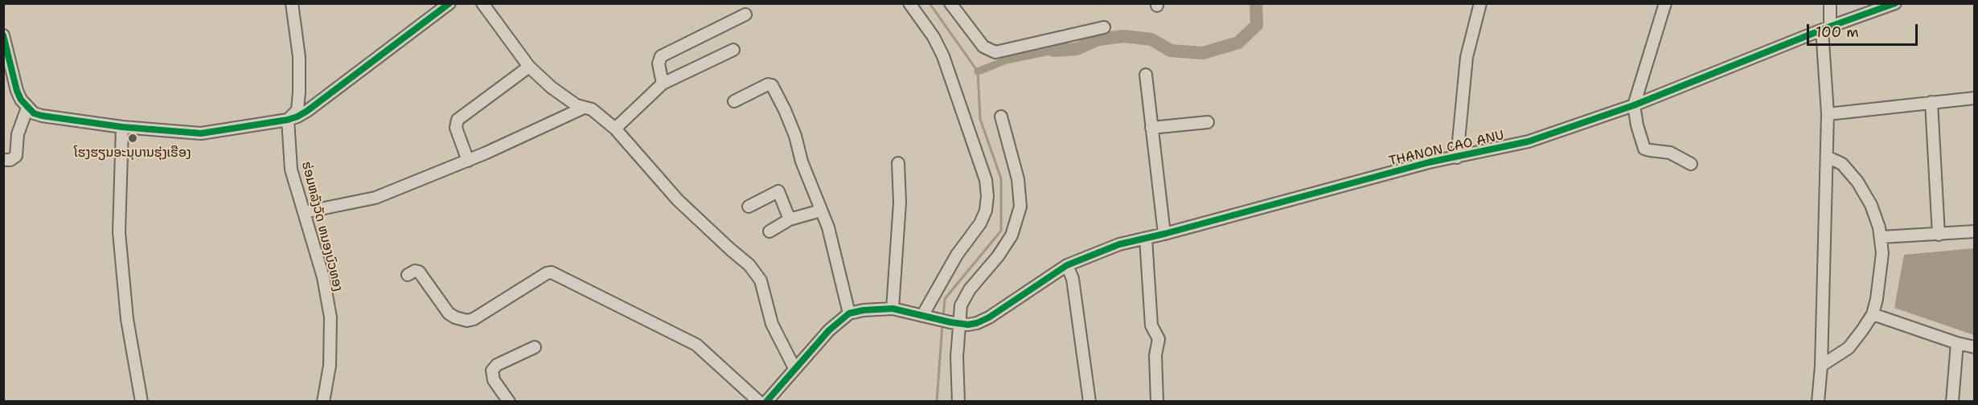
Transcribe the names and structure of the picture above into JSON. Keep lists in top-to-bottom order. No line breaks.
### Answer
{"streets":{"street":["THANON CAO ANU","ຮ່ອມຫລັງວັດ ຫນອງບົວທອງ"]},"places":["ໂຮງຮຽນອະນຸບານຮຸ່ງເຮືອງ"],"scale_bar":"100 m"}
